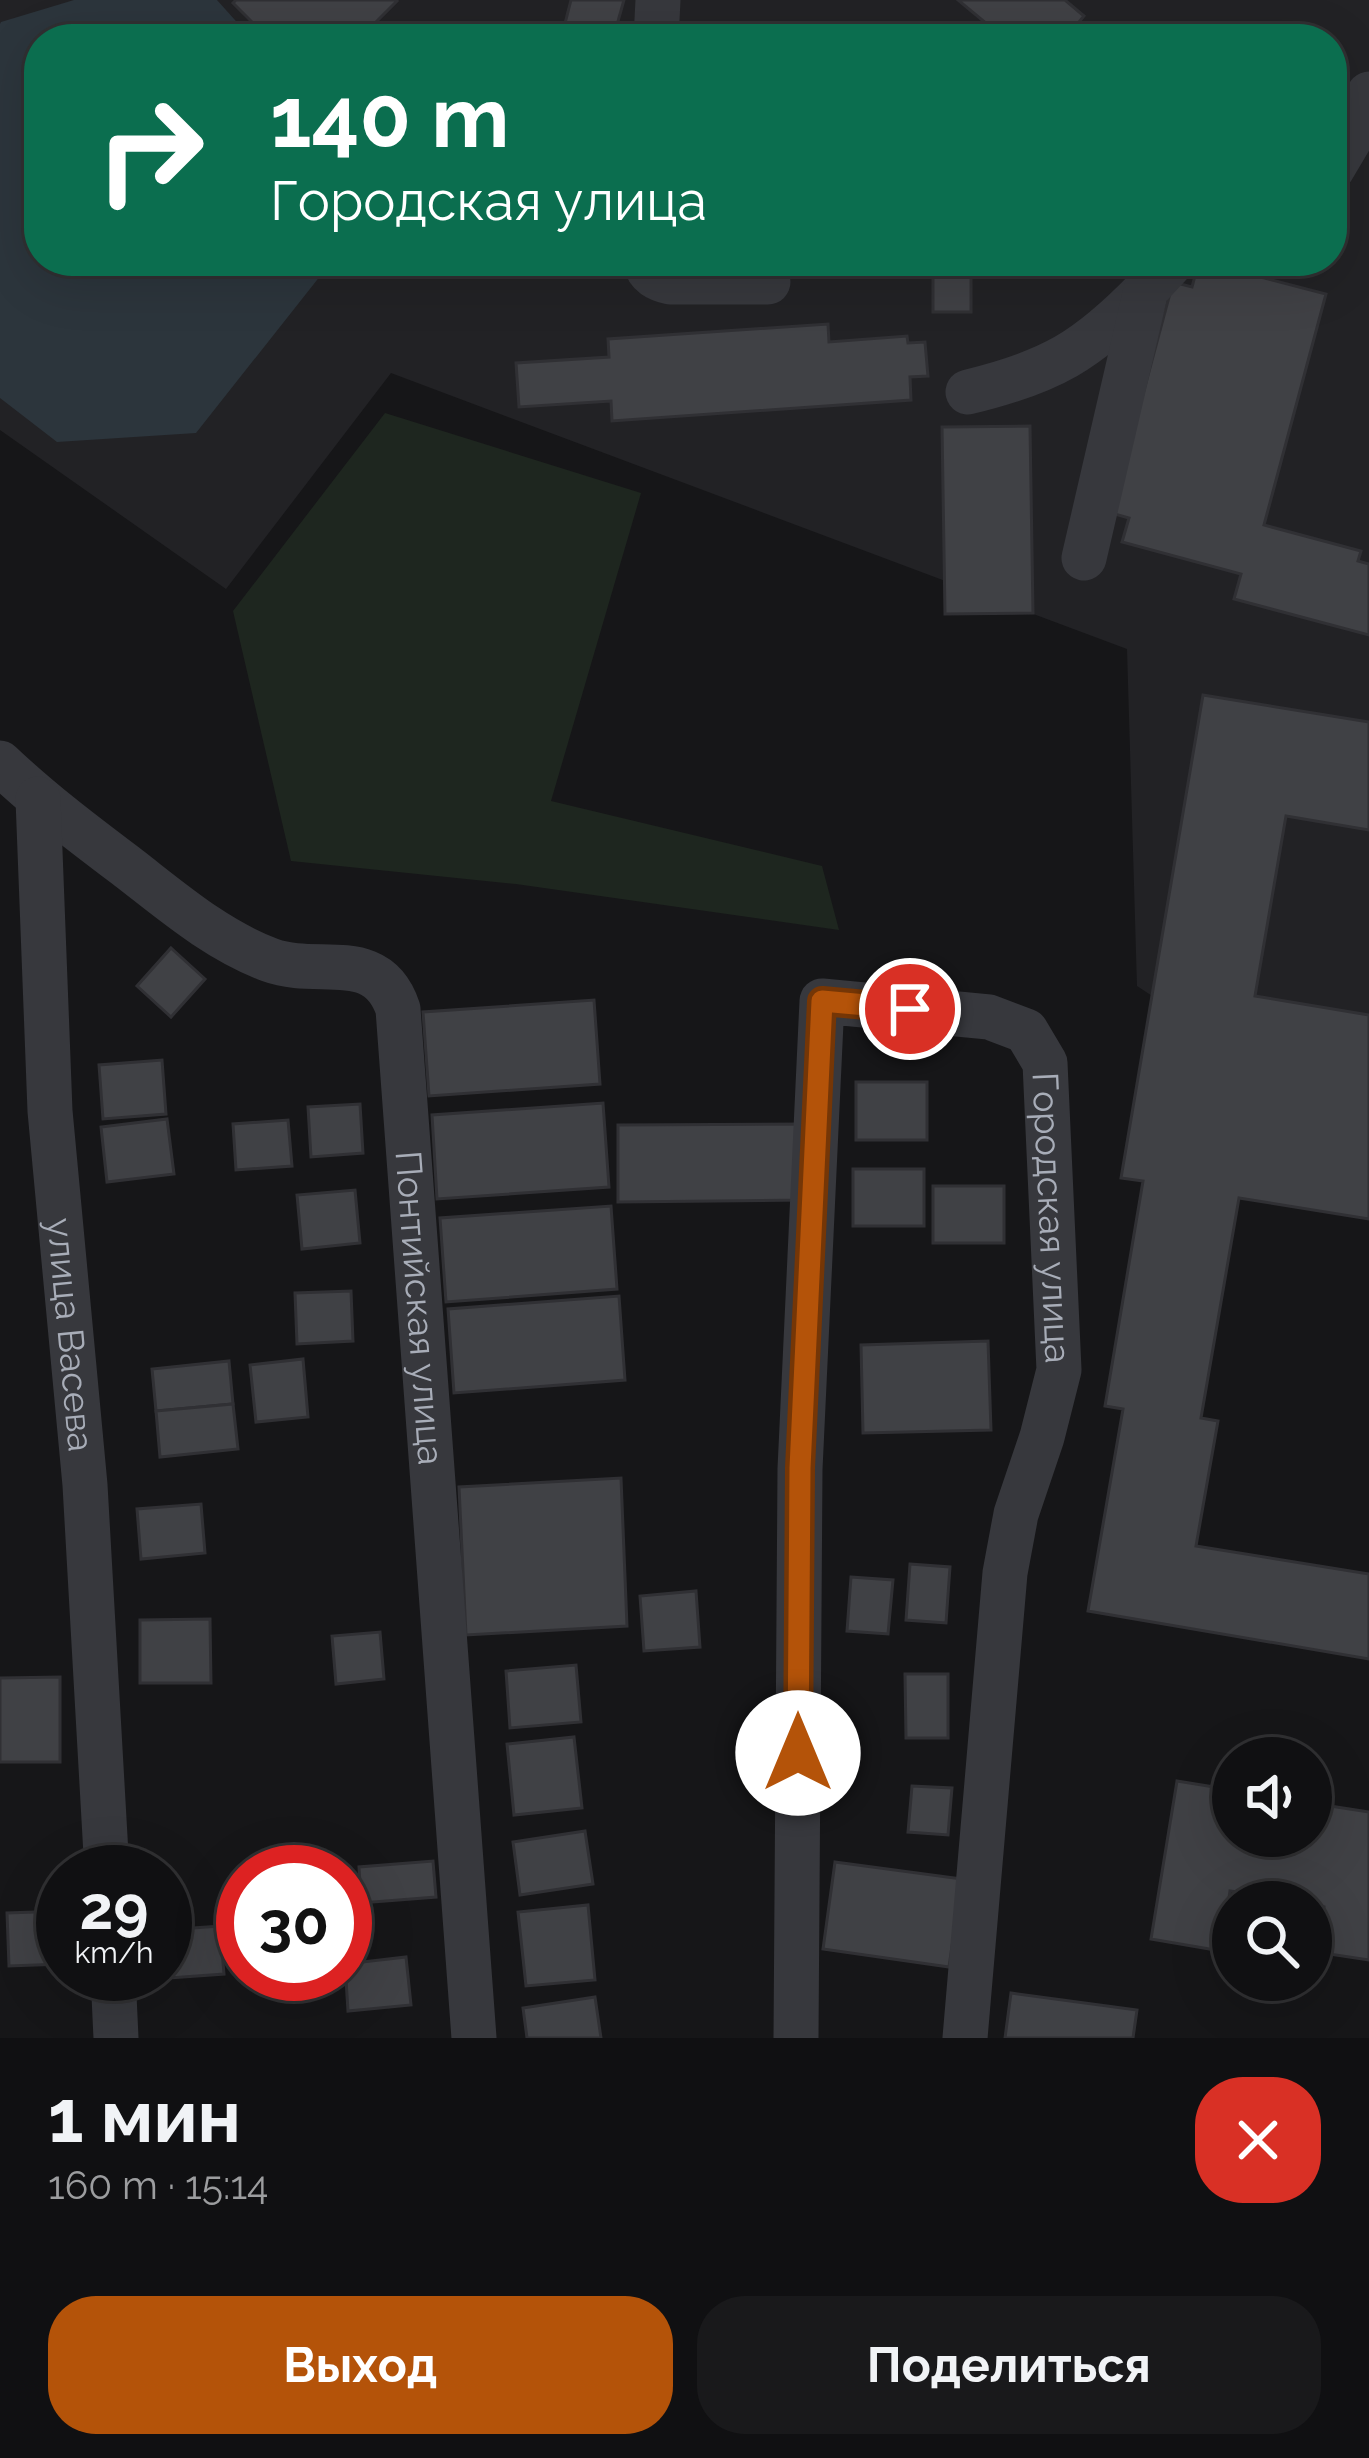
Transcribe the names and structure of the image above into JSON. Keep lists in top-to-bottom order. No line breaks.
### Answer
{"streets":{"street":["Городская улица","Понтийская улица","улица Васева"]},"crossings":[["Понтийская улица","улица Васева"]],"page":{"turn":["140 m","Городская улица"],"speed":"29 km/h","limit":"30","heading":["1 мин","160 m · 15:14"],"buttons":["Выход","Поделиться"]}}
